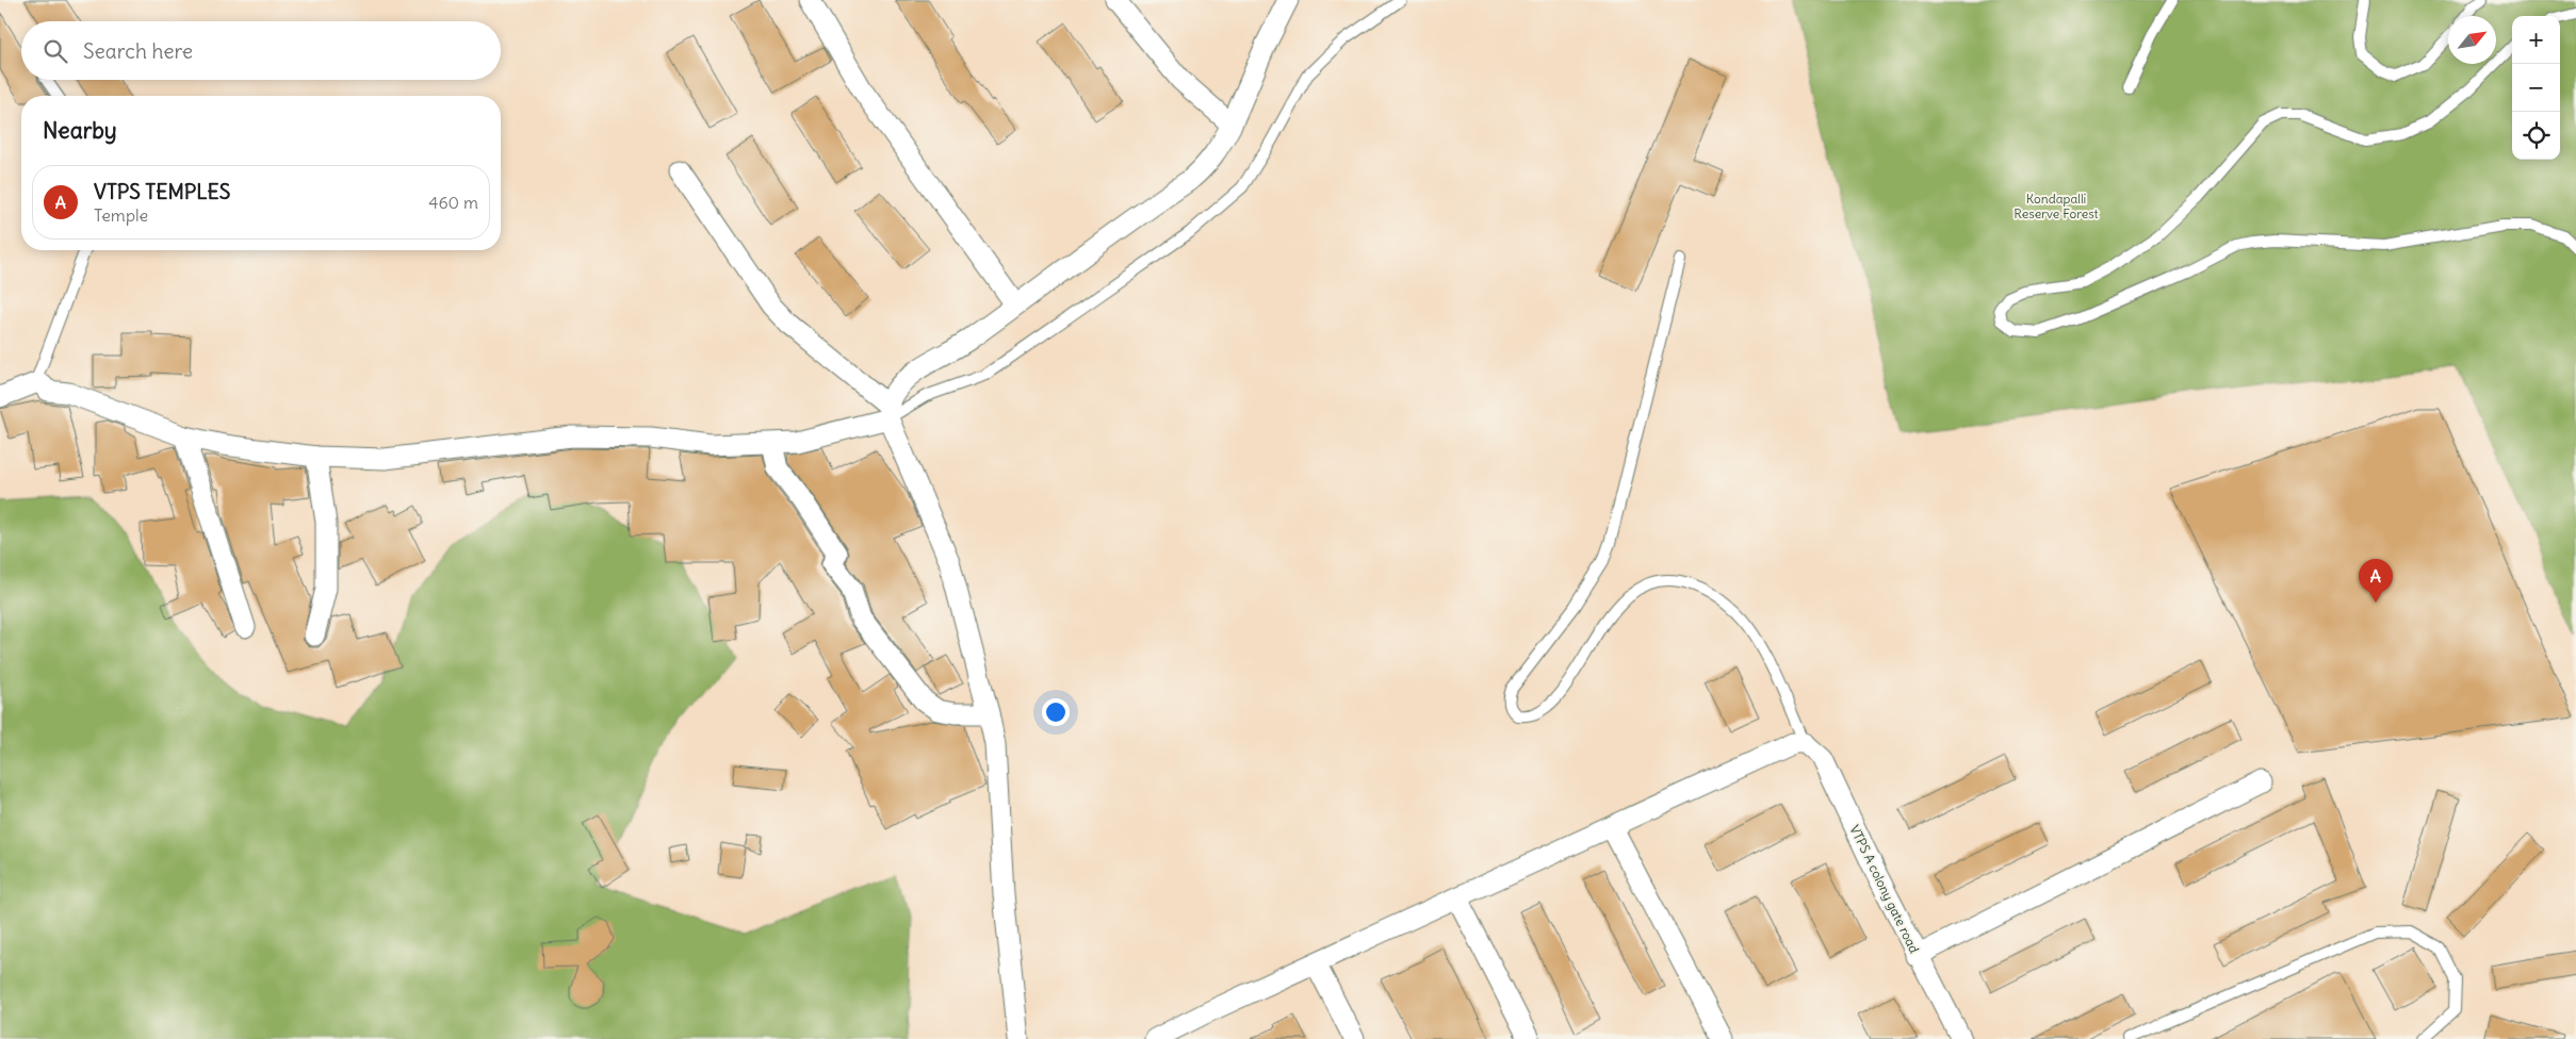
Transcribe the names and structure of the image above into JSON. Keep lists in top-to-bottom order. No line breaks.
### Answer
{"streets":{"street":["VTPS A colony gate road"]},"parks":["Kondapalli Reserve Forest"],"north":"top right","page":{"map_buttons":["+","−"],"search":"Search here","heading":"Nearby","list":[{"mark":"A","name":"VTPS TEMPLES","note":"Temple","value":"460 m"}],"pins":"A"}}
